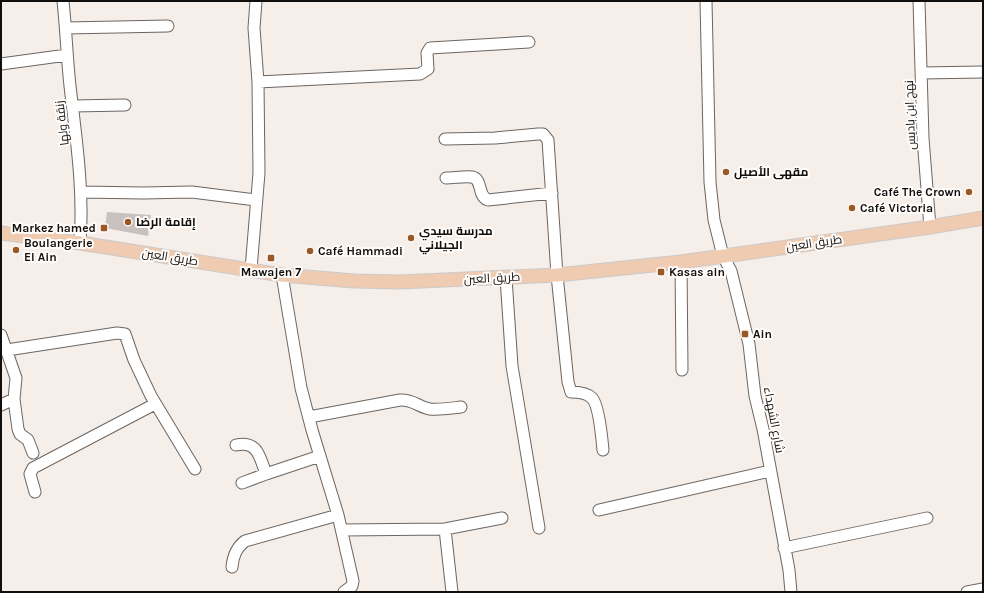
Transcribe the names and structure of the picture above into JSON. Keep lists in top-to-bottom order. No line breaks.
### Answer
{"streets":{"main road":["طريق العين"],"street":["نهج ابن باديس","زنقة ولها","شارع الشهداء"]},"crossings":[["نهج ابن باديس","طريق العين"],["زنقة ولها","طريق العين"],["طريق العين","شارع الشهداء"]],"places":{"other":["مقهى الأصيل","Café The Crown","Café Victoria","إقامة الرضا","مدرسة سيدي الجيلاني","Boulangerie El Ain","Café Hammadi"],"transit":["Markez hamed","Mawajen 7","Kasas ain","Ain"]}}
